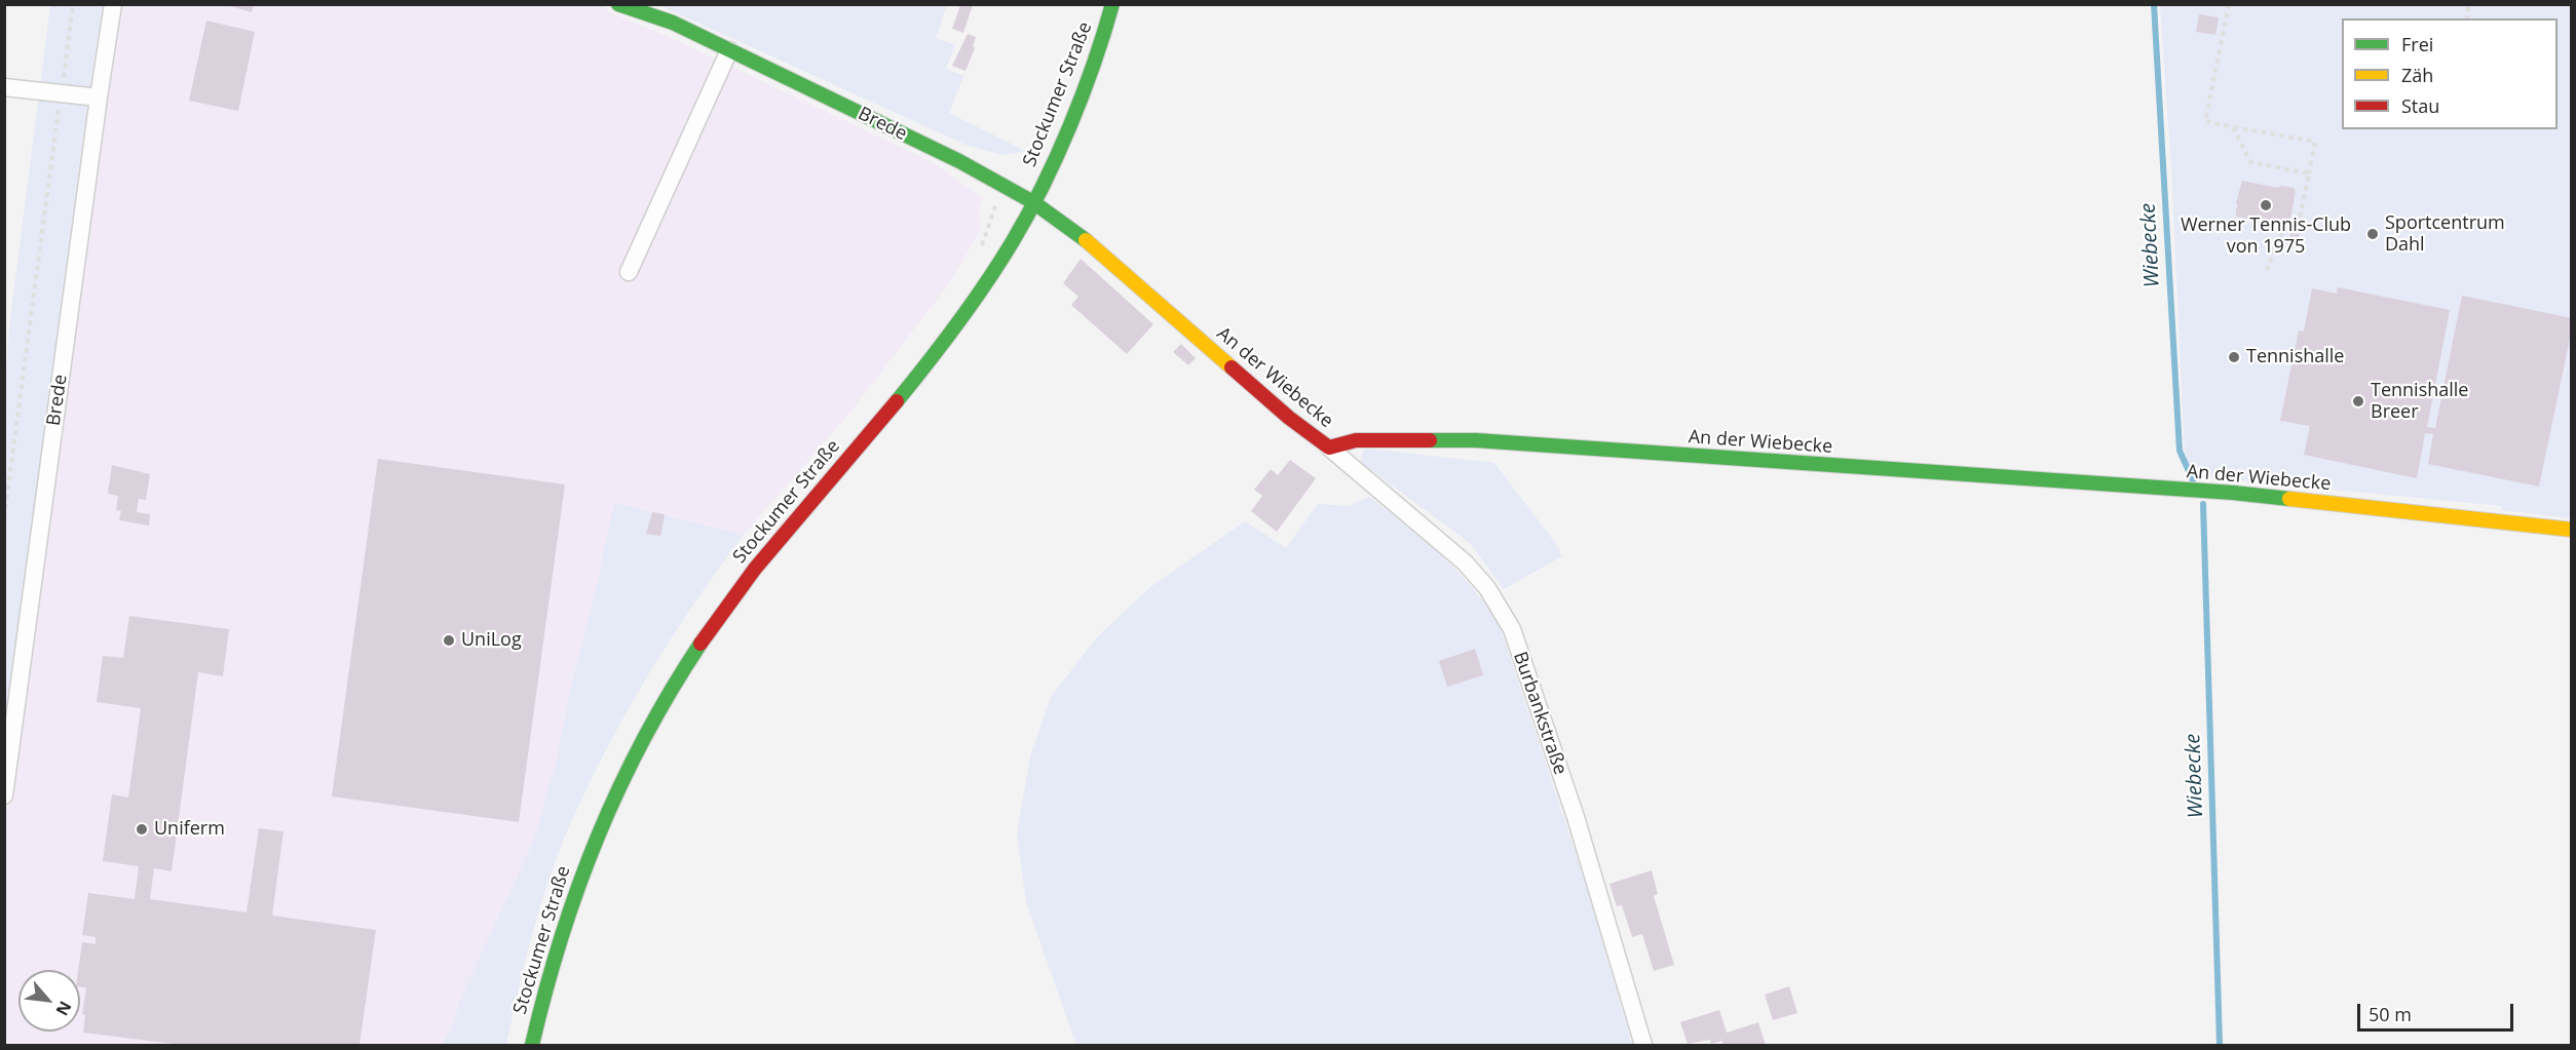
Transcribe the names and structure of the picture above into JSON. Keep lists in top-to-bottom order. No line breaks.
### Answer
{"streets":{"street":["Stockumer Straße","Brede","An der Wiebecke","Burbankstraße"]},"crossings":[["Stockumer Straße","Brede"],["Stockumer Straße","An der Wiebecke"],["Brede","An der Wiebecke"],["An der Wiebecke","Burbankstraße"]],"water":["Wiebecke"],"places":["Werner Tennis-Club von 1975","Sportcentrum Dahl","Tennishalle","Tennishalle Breer","UniLog","Uniferm"],"legend":["Frei","Zäh","Stau"],"scale_bar":"50 m","north":"bottom right"}
